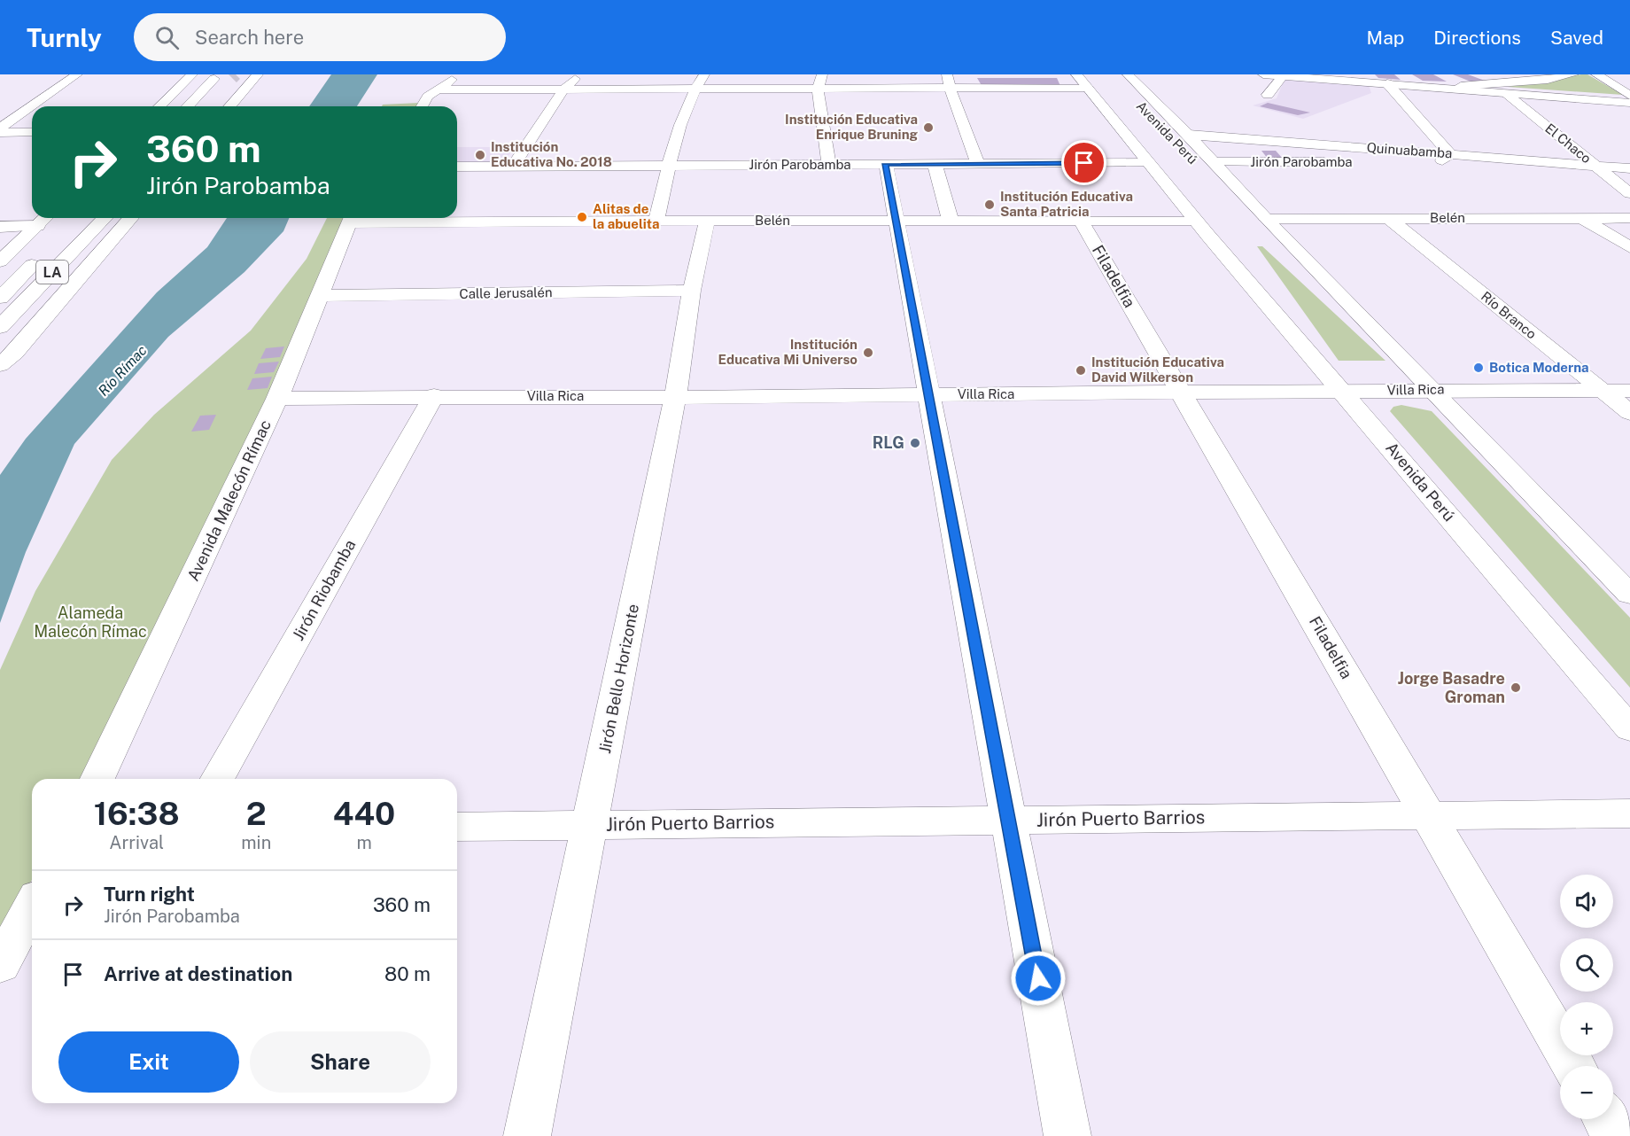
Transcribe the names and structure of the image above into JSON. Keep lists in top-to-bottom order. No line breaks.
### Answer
{"streets":{"main road":["Avenida Perú","El Chaco","Quinuabamba","Jirón Parobamba","Belén","LA","Filadelfia","Calle Jerusalén","Río Branco","Villa Rica","Avenida Malecón Rímac","Jirón Riobamba","Jirón Bello Horizonte","Jirón Puerto Barrios"]},"crossings":[["Avenida Perú","Quinuabamba"],["Avenida Perú","Jirón Parobamba"],["Avenida Perú","Belén"],["Avenida Perú","Villa Rica"],["El Chaco","Quinuabamba"],["Quinuabamba","Jirón Parobamba"],["Belén","Filadelfia"],["Belén","Río Branco"],["Belén","Avenida Malecón Rímac"],["Belén","Jirón Bello Horizonte"],["Filadelfia","Villa Rica"],["Filadelfia","Jirón Puerto Barrios"],["Calle Jerusalén","Avenida Malecón Rímac"],["Calle Jerusalén","Jirón Bello Horizonte"],["Río Branco","Villa Rica"],["Villa Rica","Avenida Malecón Rímac"],["Villa Rica","Jirón Riobamba"],["Villa Rica","Jirón Bello Horizonte"],["Jirón Bello Horizonte","Jirón Puerto Barrios"]],"water":["Río Rímac"],"parks":["Alameda Malecón Rímac"],"places":["Institución Educativa Enrique Bruning","Institución Educativa No. 2018","Institución Educativa Santa Patricia","Alitas de la abuelita","Institución Educativa Mi Universo","Botica Moderna","Institución Educativa David Wilkerson","RLG","Jorge Basadre Groman"],"page":{"header":"Turnly","search":"Search here","nav":["Map","Directions","Saved"],"turn":["360 m","Jirón Parobamba"],"eta":["16:38","Arrival","2","min","440","m"],"list":[{"name":"Turn right","note":"Jirón Parobamba","value":"360 m"},{"name":"Arrive at destination","value":"80 m"}],"map_buttons":["+","−"],"buttons":["Exit","Share"]}}
